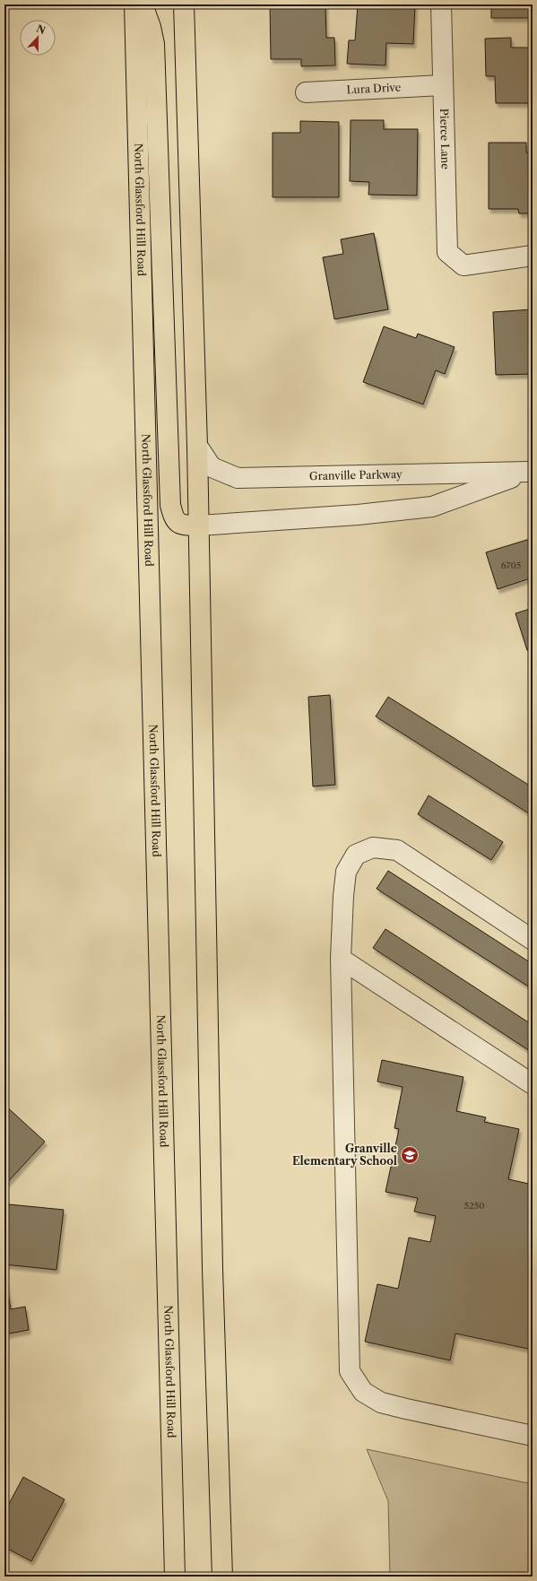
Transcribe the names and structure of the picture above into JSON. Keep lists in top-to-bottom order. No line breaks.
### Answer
{"streets":{"main road":["North Glassford Hill Road"],"street":["Lura Drive","Pierce Lane","Granville Parkway"]},"crossings":[["Lura Drive","Pierce Lane"]],"places":{"school or university":["Granville Elementary School"]},"house_numbers":["6705","5250"],"north":"top"}
